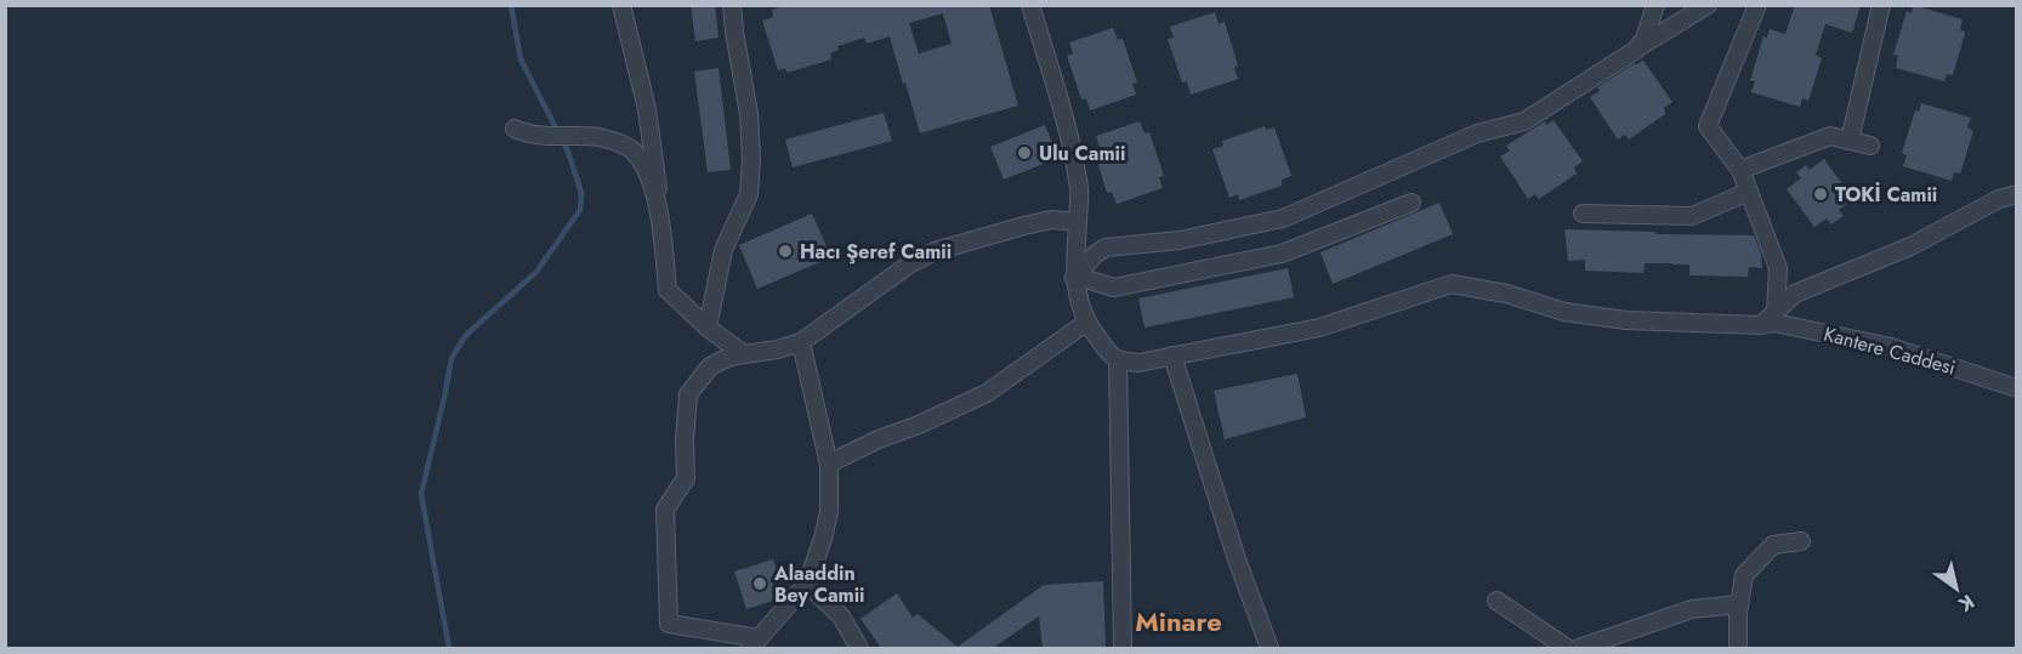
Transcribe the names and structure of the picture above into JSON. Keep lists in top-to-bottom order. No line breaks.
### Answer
{"streets":{"street":["Kantere Caddesi"]},"districts":["Minare"],"places":["Ulu Camii","TOKİ Camii","Hacı Şeref Camii","Alaaddin Bey Camii"],"north":"bottom right"}
